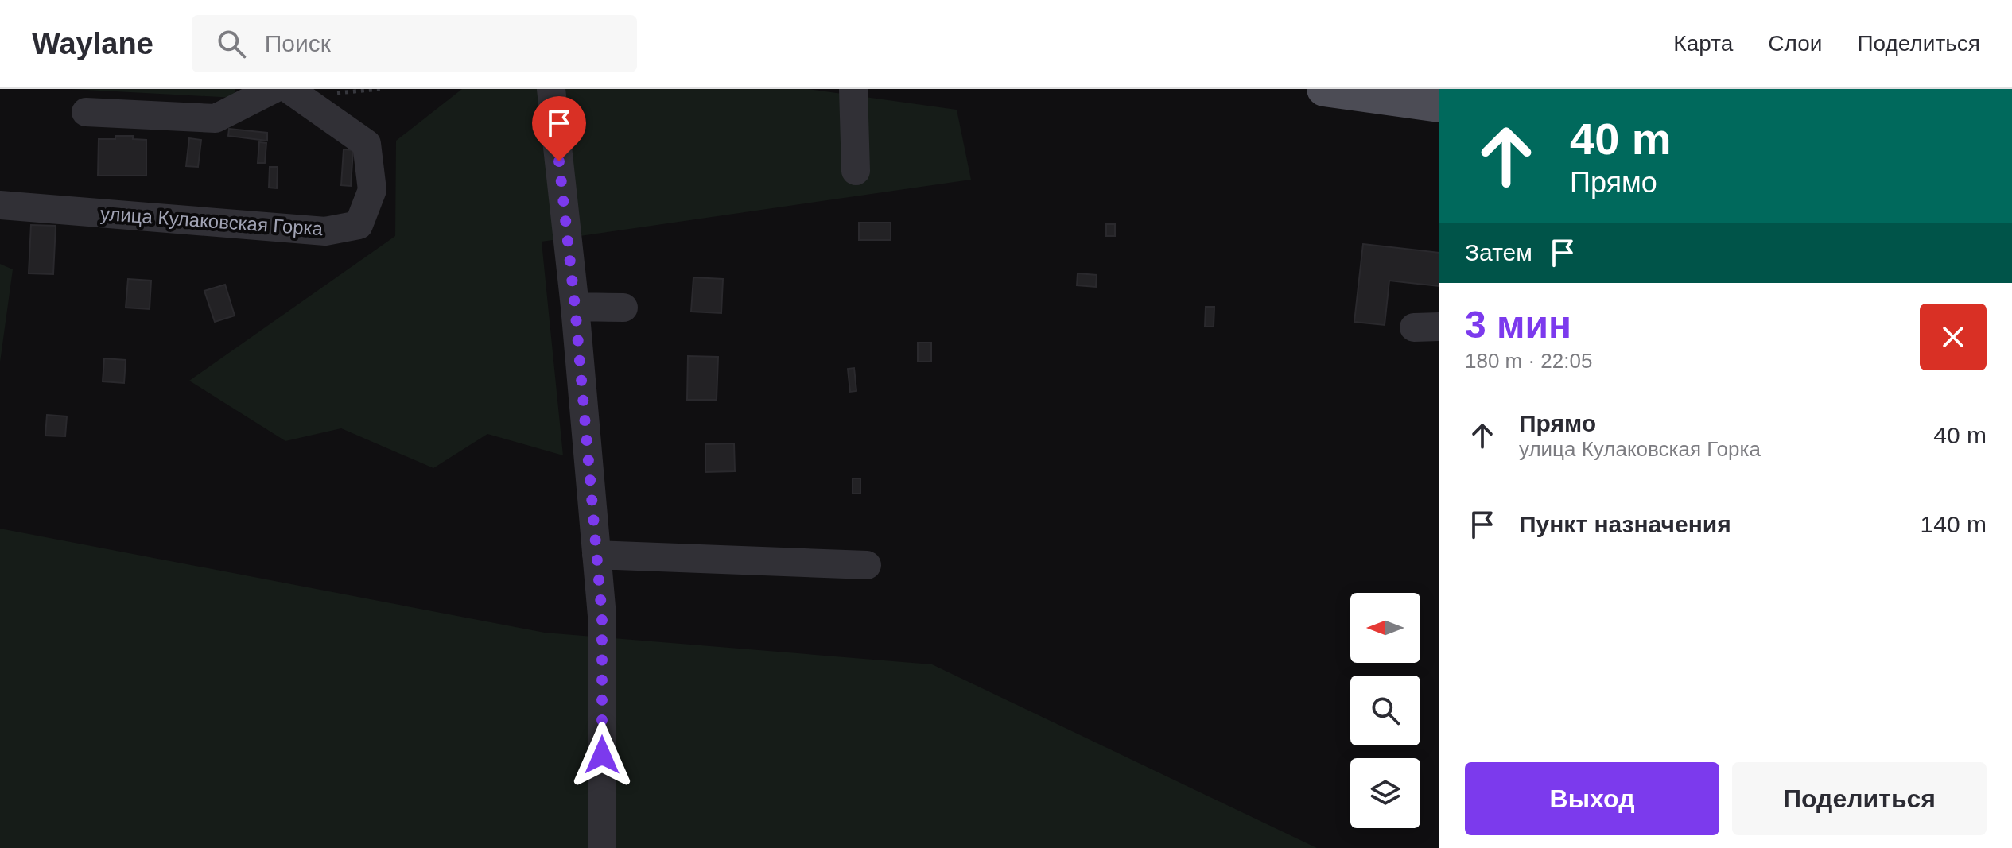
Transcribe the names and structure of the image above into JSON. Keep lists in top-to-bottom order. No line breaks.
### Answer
{"streets":{"street":["улица Кулаковская Горка"]},"north":"left","page":{"header":"Waylane","search":"Поиск","nav":["Карта","Слои","Поделиться"],"turn":["40 m","Прямо"],"then":"Затем","heading":["3 мин","180 m · 22:05"],"list":[{"name":"Прямо","note":"улица Кулаковская Горка","value":"40 m"},{"name":"Пункт назначения","value":"140 m"}],"buttons":["Выход","Поделиться"]}}
